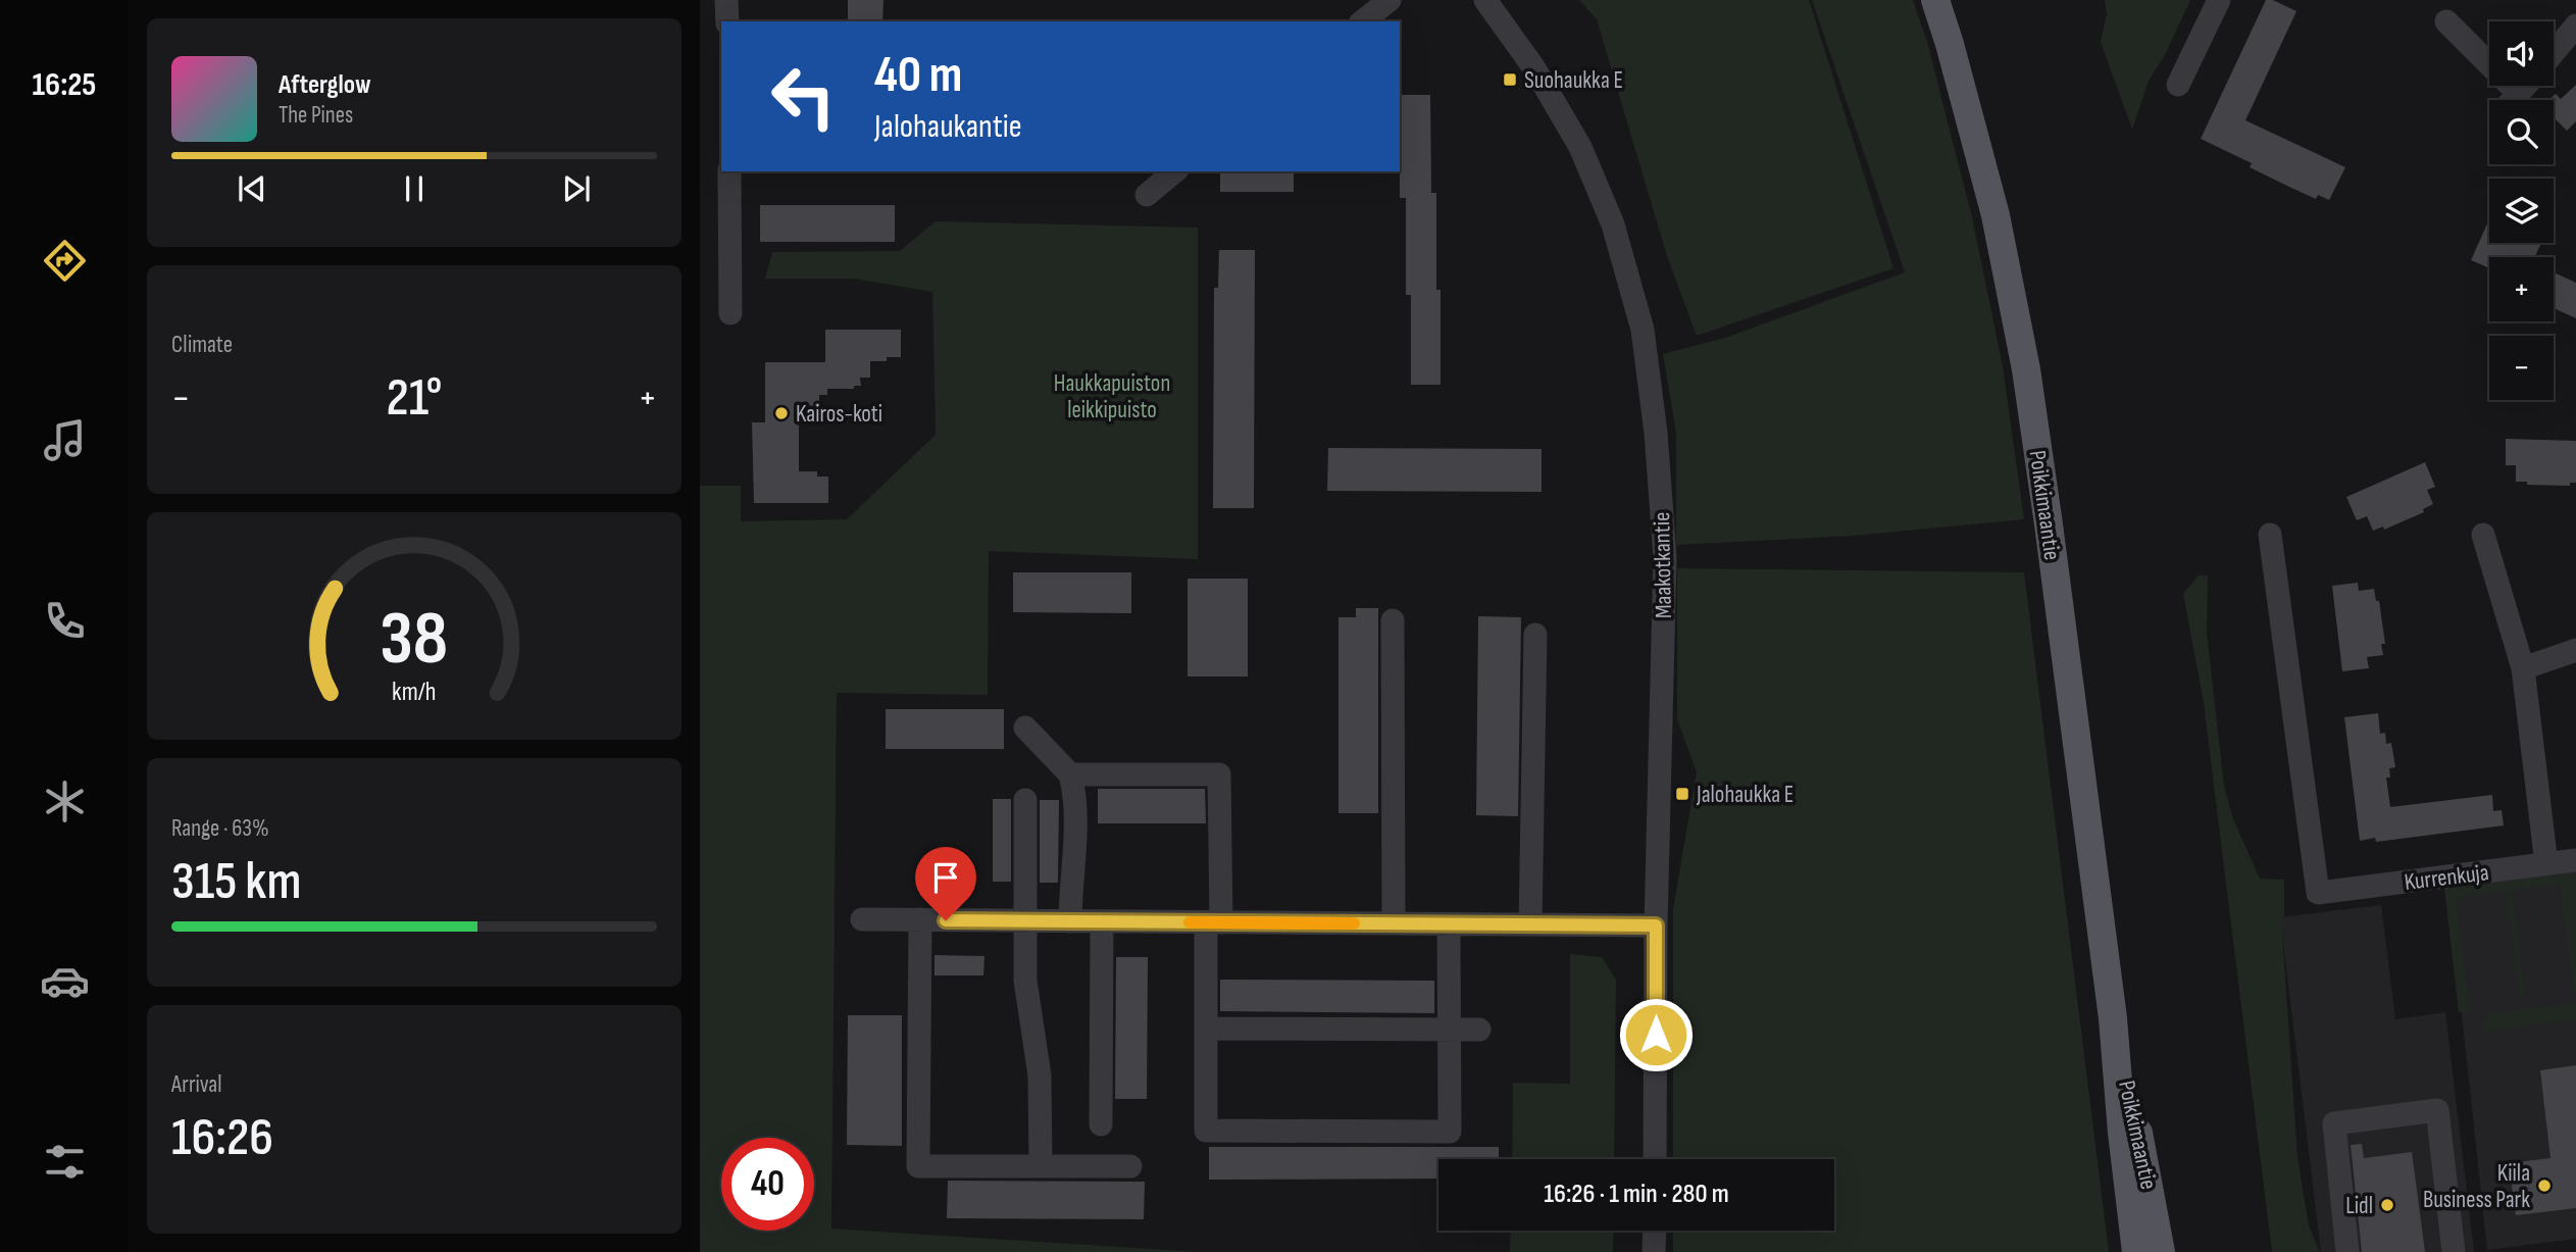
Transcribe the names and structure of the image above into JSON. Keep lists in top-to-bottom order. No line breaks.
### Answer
{"streets":{"main road":["Poikkimaantie"],"street":["Maakotkantie","Kurrenkuja"]},"parks":["Haukkapuiston leikkipuisto"],"places":{"transit":["Suohaukka E","Jalohaukka E"],"other":["Kairos-koti","Kiila Business Park","Lidl"]},"page":{"tabs":"16:25","map_buttons":["+","−"],"turn":["40 m","Jalohaukantie"],"song":["Afterglow","The Pines"],"tile":["Climate",["Range · 63%","315 km"],["Arrival","16:26"]],"heat":["−","21°","+"],"limit":"40","trip":"16:26 · 1 min · 280 m","gauge":["38","km/h"]}}
